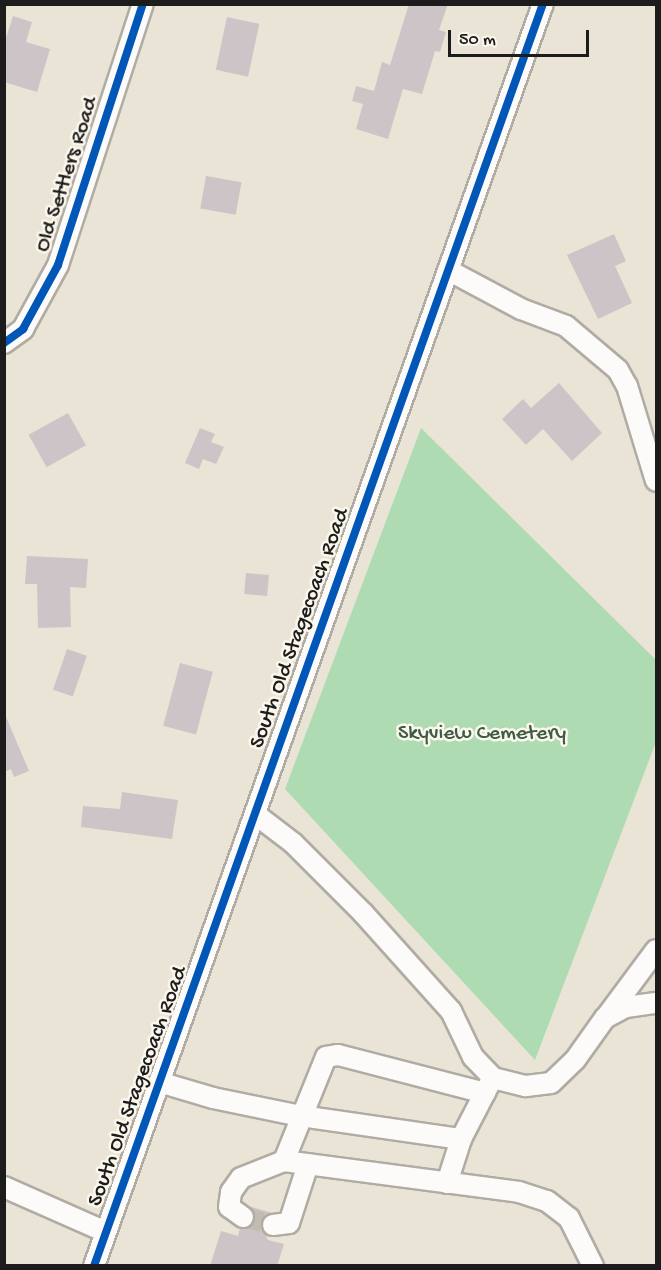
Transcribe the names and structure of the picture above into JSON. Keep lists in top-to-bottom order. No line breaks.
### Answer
{"streets":{"street":["Old Settlers Road","South Old Stagecoach Road"]},"parks":["Skyview Cemetery"],"scale_bar":"50 m"}
